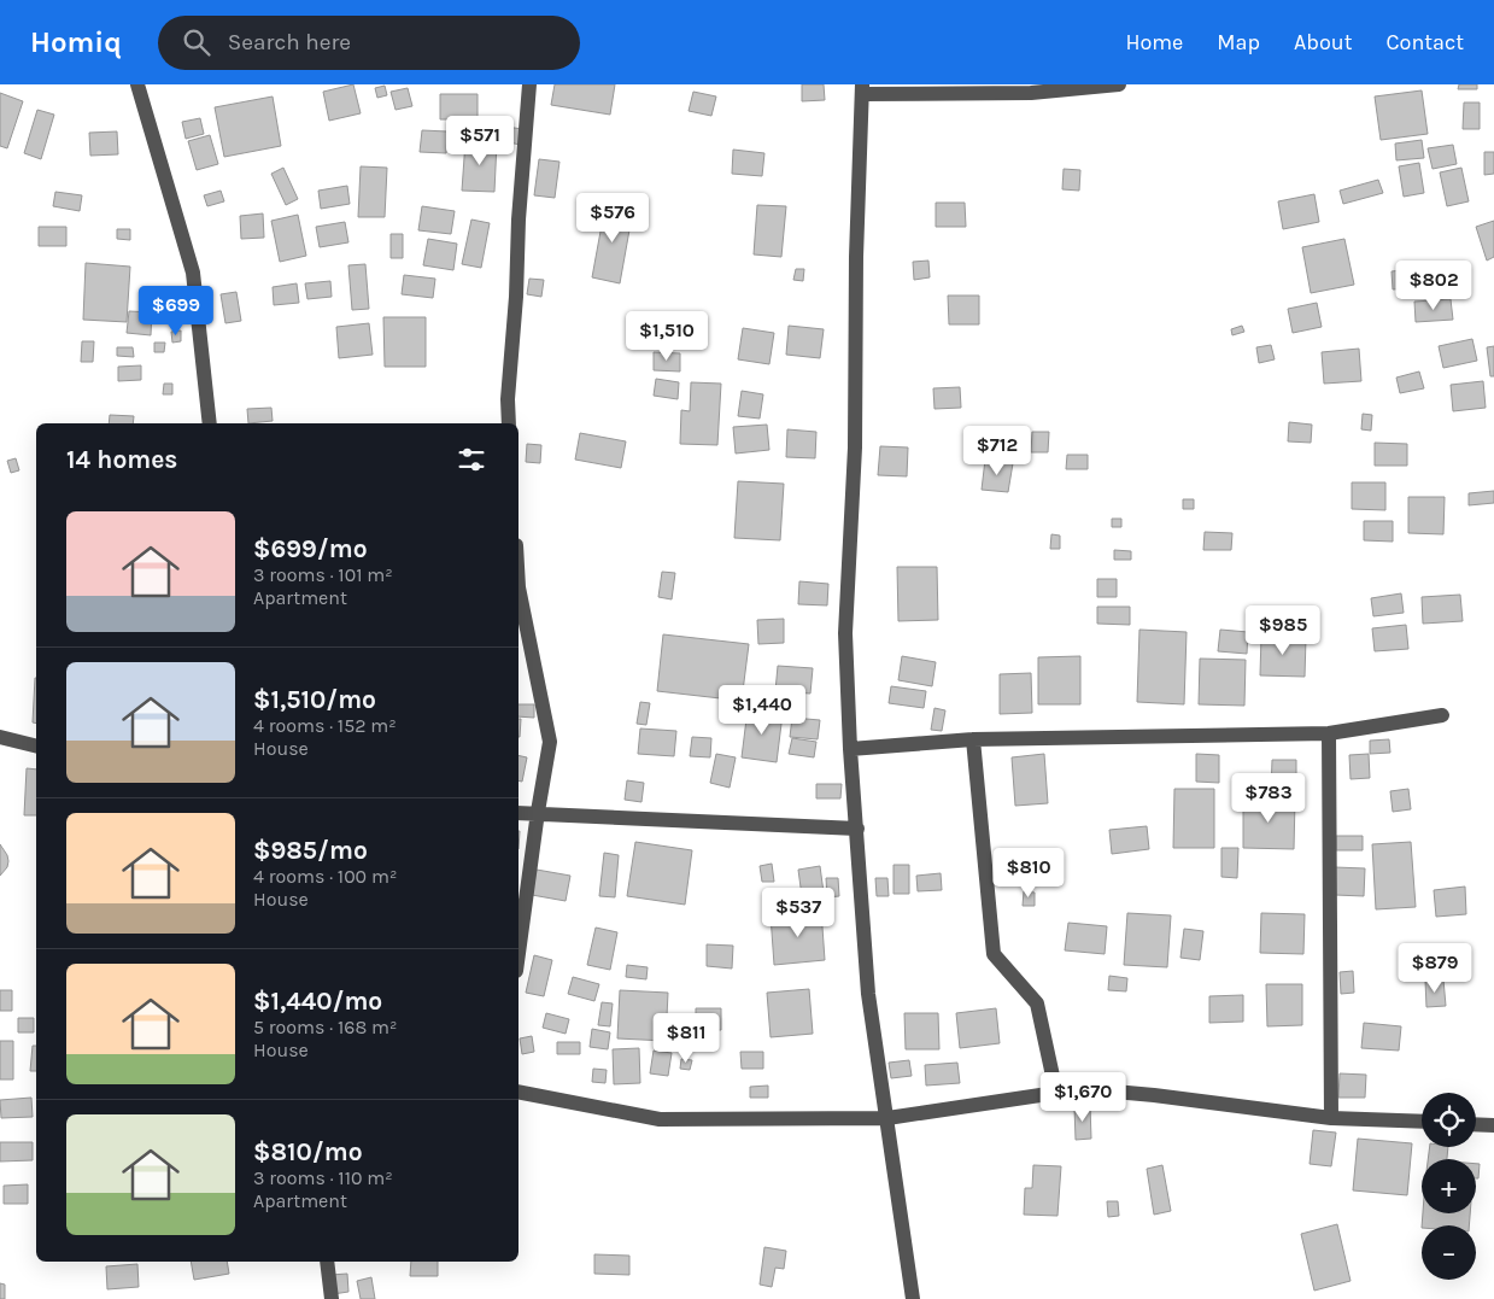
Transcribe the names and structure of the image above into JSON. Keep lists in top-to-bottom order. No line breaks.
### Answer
{"page":{"header":"Homiq","search":"Search here","nav":["Home","Map","About","Contact"],"price":["$571","$576","$802","$699","$1,510","$712","$985","$1,440","$783","$810","$537","$879","$811","$1,670"],"heading":"14 homes","list":[{"name":"$699/mo","note":"3 rooms · 101 m² · Apartment"},{"name":"$1,510/mo","note":"4 rooms · 152 m² · House"},{"name":"$985/mo","note":"4 rooms · 100 m² · House"},{"name":"$1,440/mo","note":"5 rooms · 168 m² · House"},{"name":"$810/mo","note":"3 rooms · 110 m² · Apartment"}],"map_buttons":["+","−"]}}
